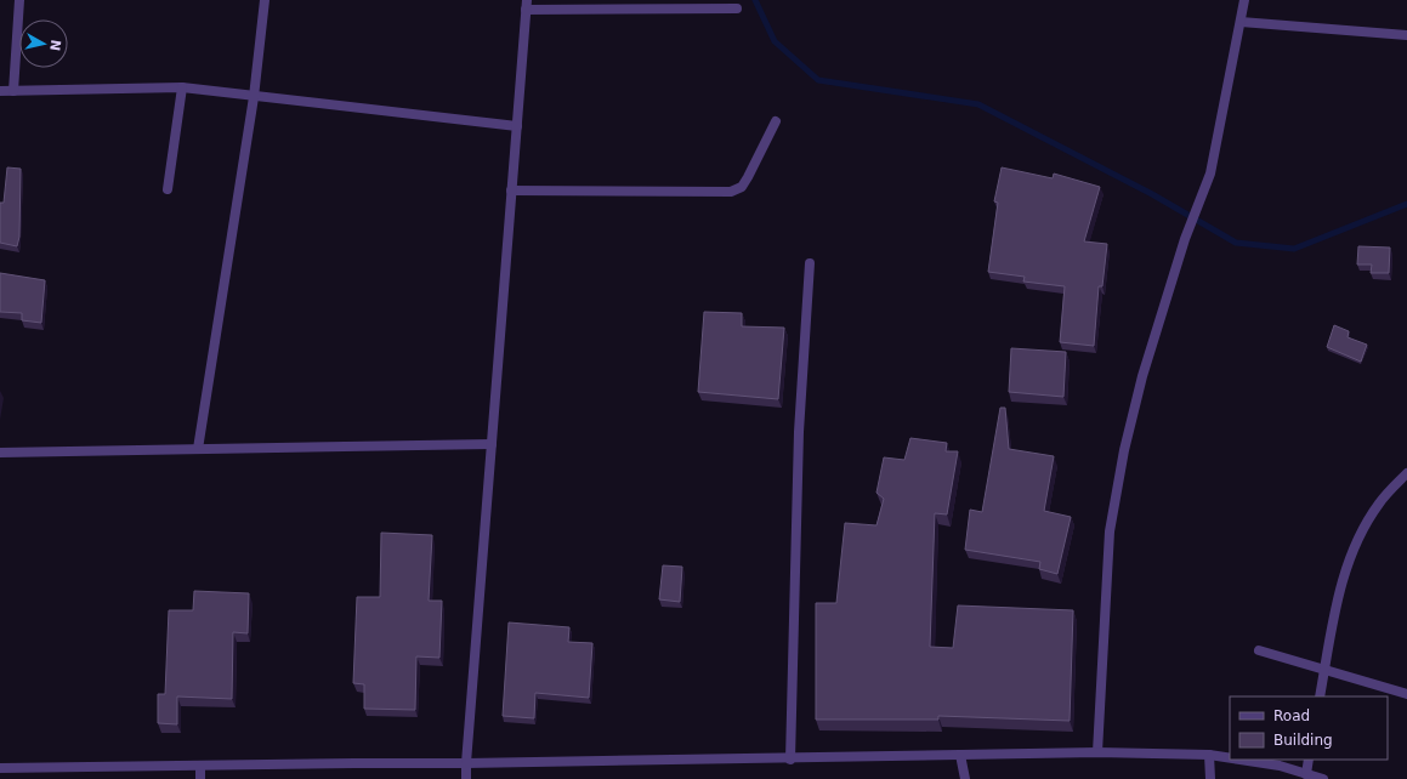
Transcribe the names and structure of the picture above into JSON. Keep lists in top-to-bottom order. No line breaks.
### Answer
{"legend":["Road","Building"],"north":"right"}
